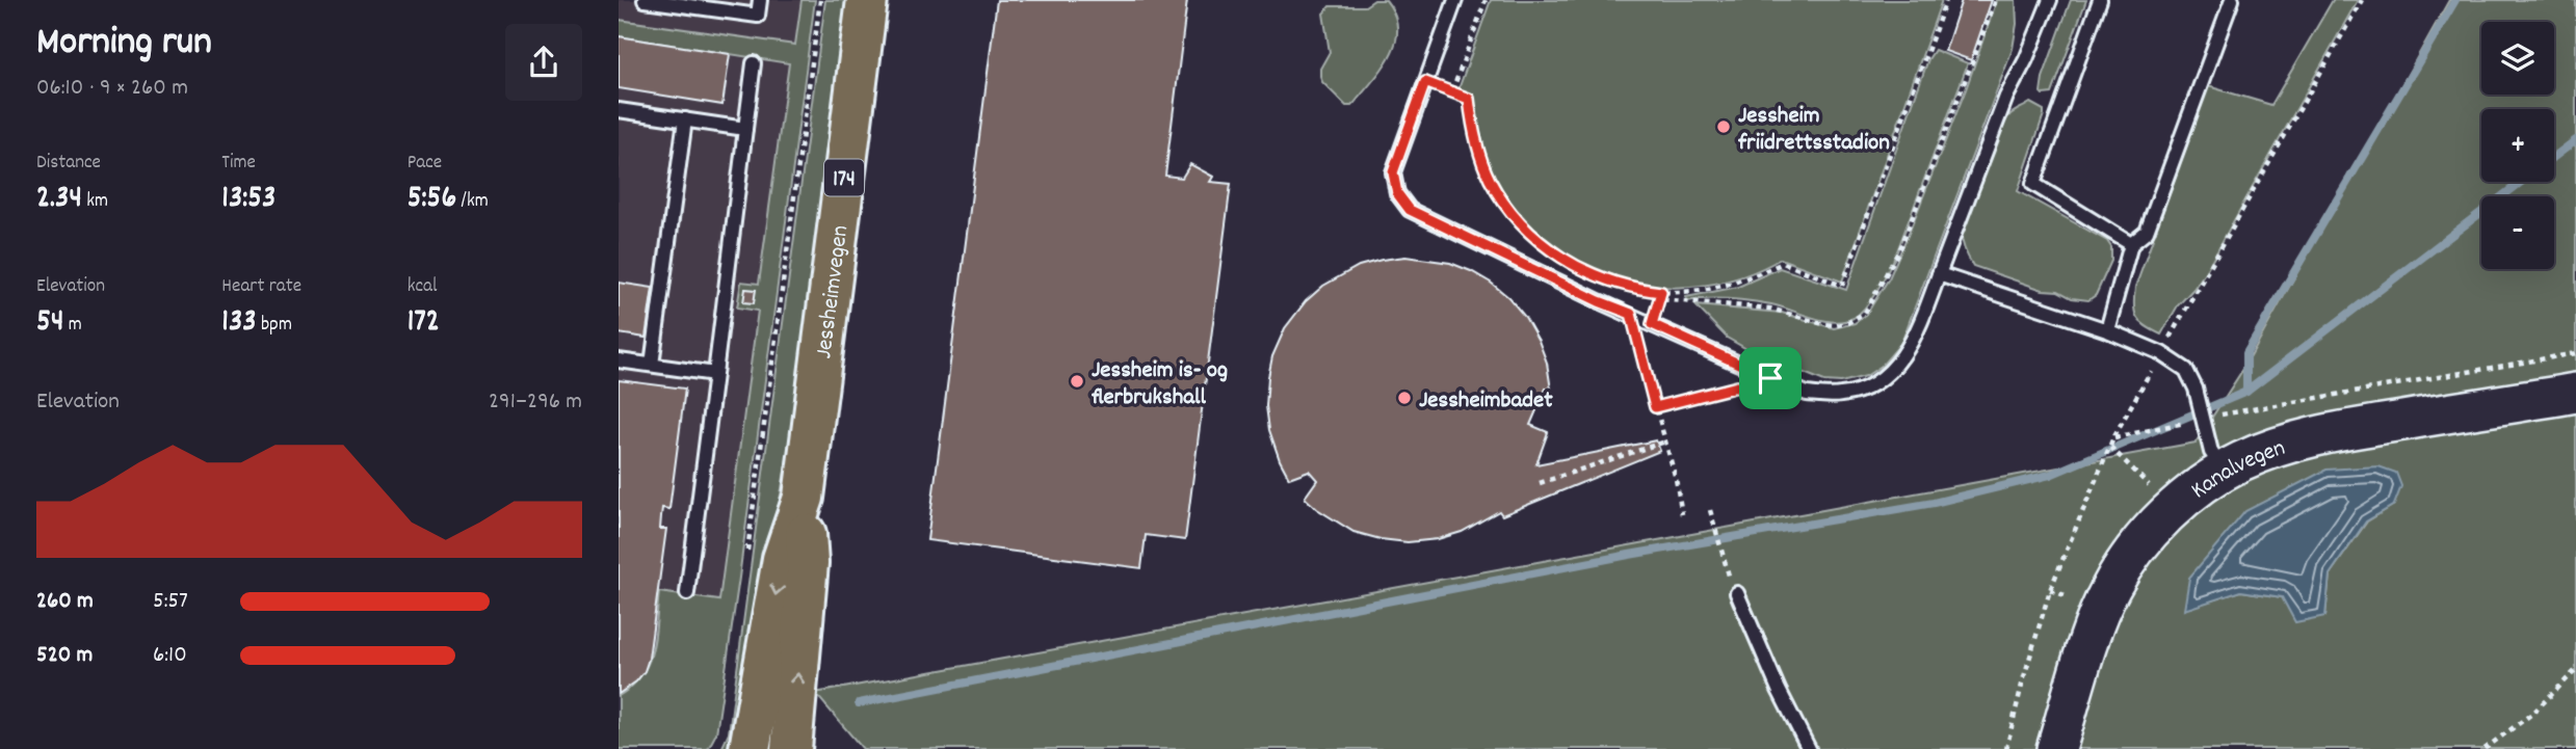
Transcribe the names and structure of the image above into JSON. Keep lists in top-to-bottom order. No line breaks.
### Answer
{"streets":{"main road":["174","Jessheimvegen"],"street":["Kanalvegen"]},"places":["Jessheim friidrettsstadion","Jessheim is- og flerbrukshall","Jessheimbadet"],"page":{"heading":["Morning run","06:10 · 9 × 260 m"],"map_buttons":["+","−"],"stats":[["Distance","2.34 km"],["Time","13:53"],["Pace","5:56 /km"],["Elevation","54 m"],["Heart rate","133 bpm"],["kcal","172"]],"chart":["Elevation","291–296 m"],"list":[{"name":"260 m","note":"5:57"},{"name":"520 m","note":"6:10"}]}}
